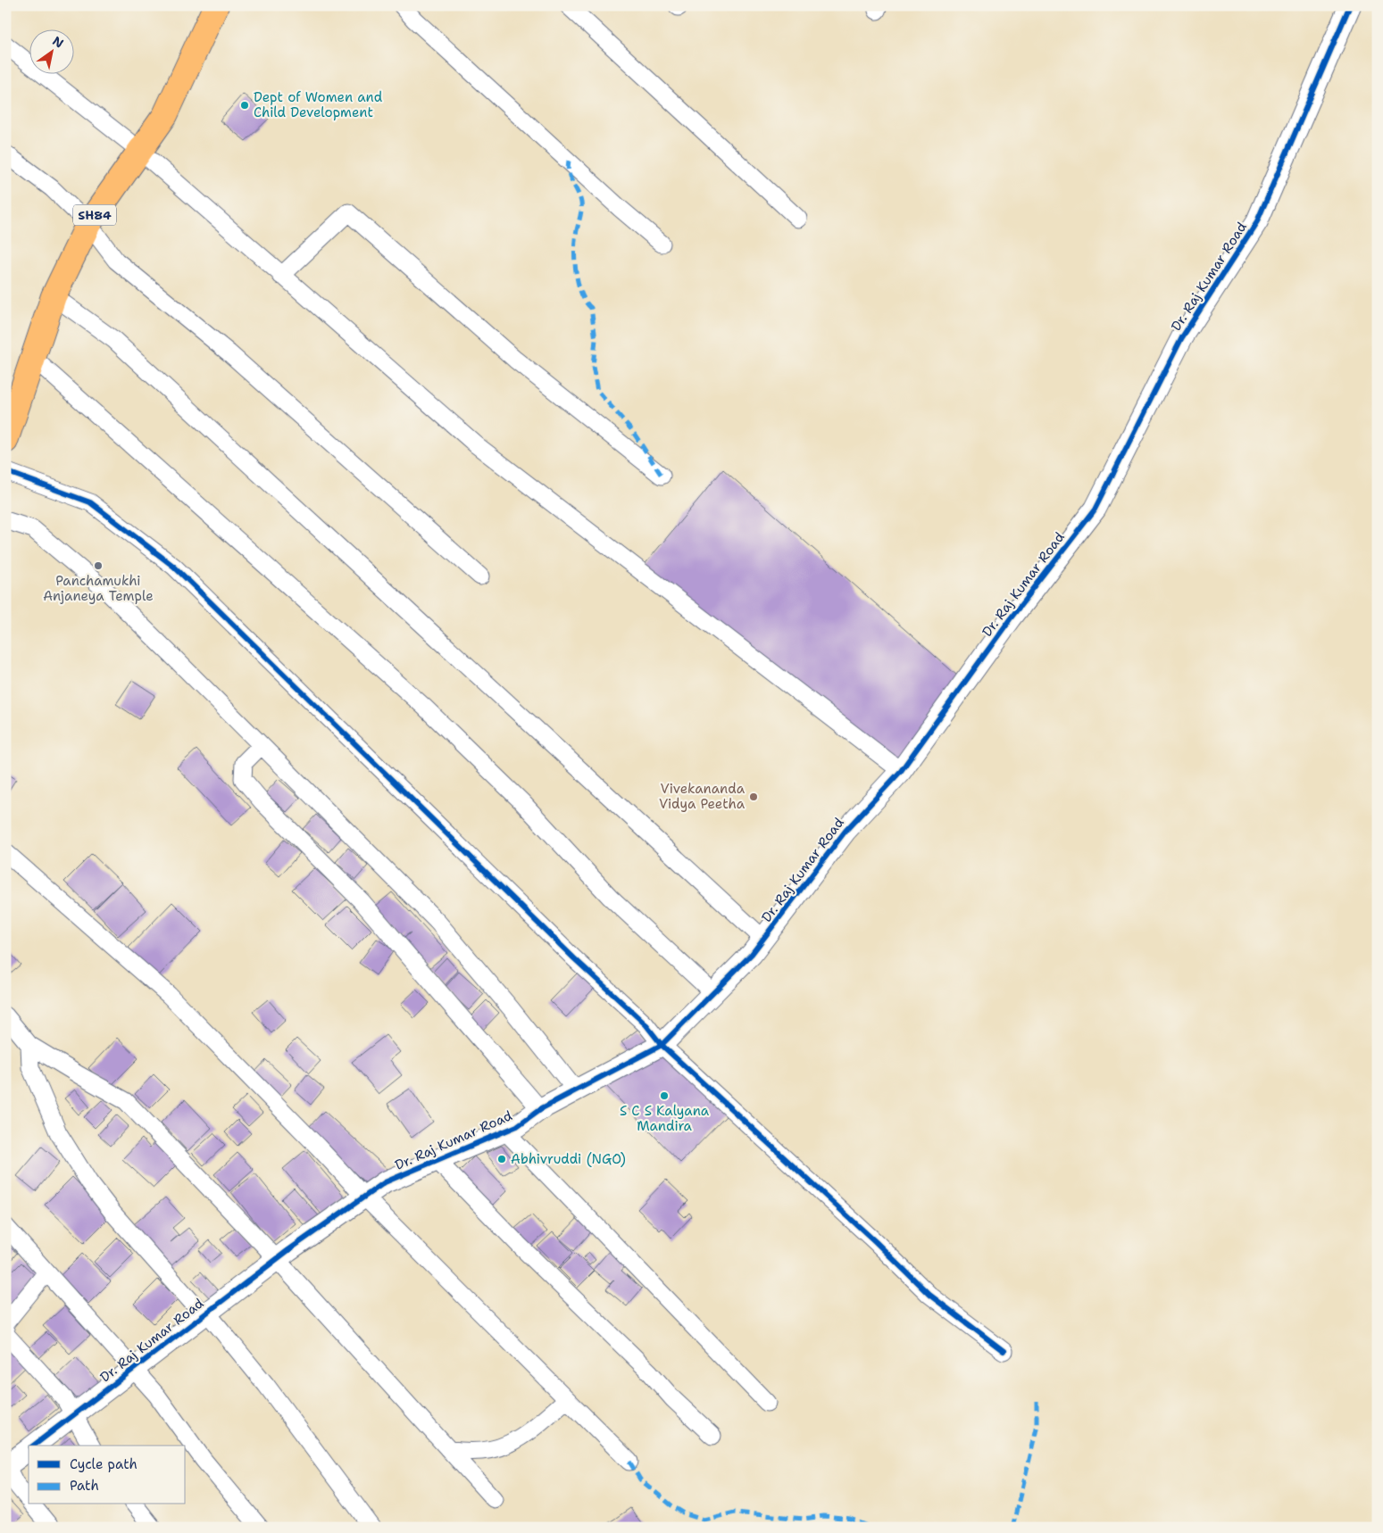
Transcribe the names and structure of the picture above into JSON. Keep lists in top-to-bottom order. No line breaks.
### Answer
{"streets":{"main road":["SH84"],"street":["Dr. Raj Kumar Road"]},"places":["Dept of Women and Child Development","Panchamukhi Anjaneya Temple","Vivekananda Vidya Peetha","S C S Kalyana Mandira","Abhivruddi (NGO)"],"legend":["Cycle path","Path"],"north":"top right"}
